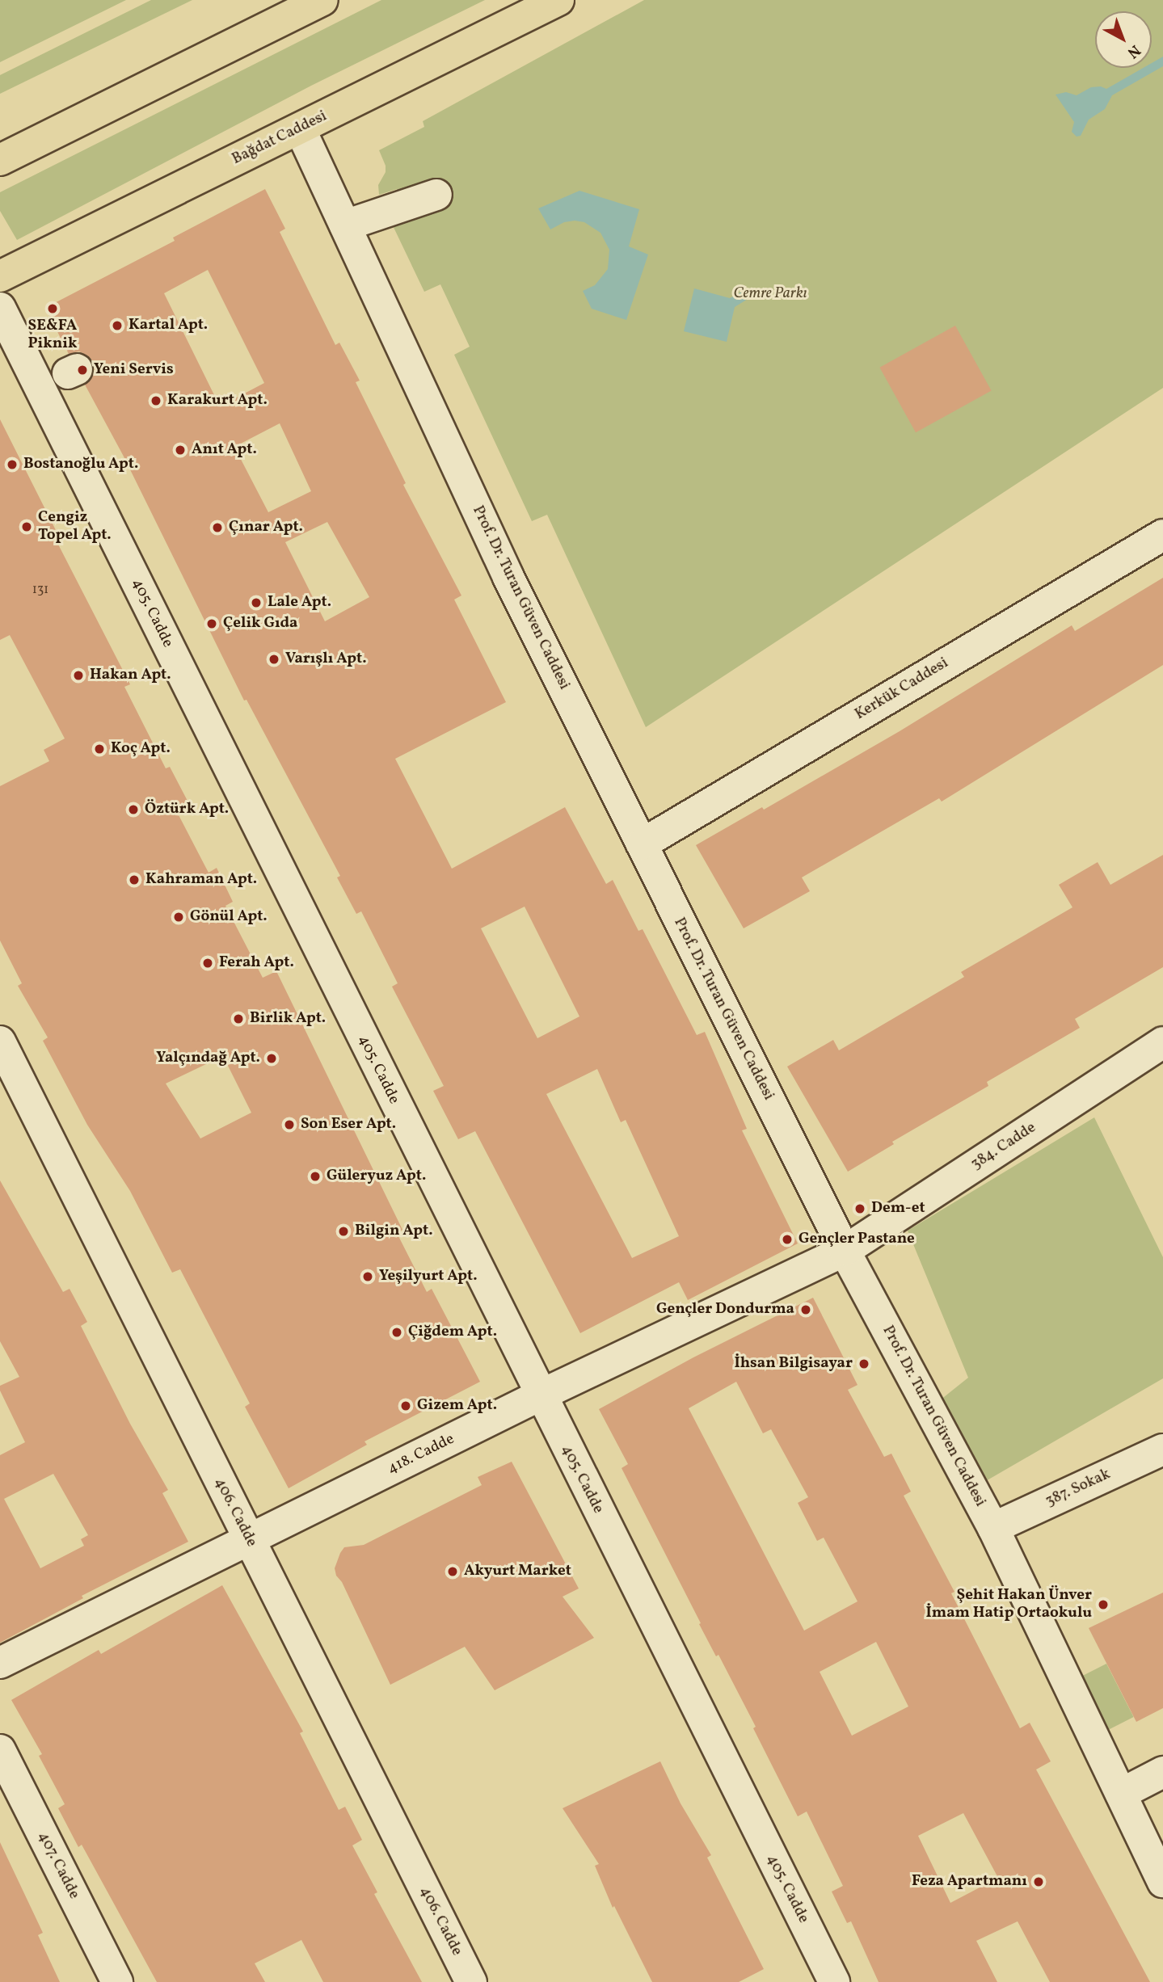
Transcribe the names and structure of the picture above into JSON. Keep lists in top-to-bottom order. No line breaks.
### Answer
{"streets":{"main road":["Bağdat Caddesi"],"street":["Prof. Dr. Turan Güven Caddesi","405. Cadde","Kerkük Caddesi","384. Cadde","418. Cadde","387. Sokak","406. Cadde","407. Cadde"]},"crossings":[["Bağdat Caddesi","Prof. Dr. Turan Güven Caddesi"],["Prof. Dr. Turan Güven Caddesi","Kerkük Caddesi"],["Prof. Dr. Turan Güven Caddesi","384. Cadde"],["Prof. Dr. Turan Güven Caddesi","418. Cadde"],["Prof. Dr. Turan Güven Caddesi","387. Sokak"],["405. Cadde","418. Cadde"],["384. Cadde","418. Cadde"],["418. Cadde","406. Cadde"]],"parks":["Cemre Parkı"],"places":["SE&FA Piknik","Kartal Apt.","Yeni Servis","Karakurt Apt.","Anıt Apt.","Bostanoğlu Apt.","Cengiz Topel Apt.","Çınar Apt.","Lale Apt.","Çelik Gıda","Varışlı Apt.","Hakan Apt.","Koç Apt.","Öztürk Apt.","Kahraman Apt.","Gönül Apt.","Ferah Apt.","Birlik Apt.","Yalçındağ Apt.","Son Eser Apt.","Güleryuz Apt.","Dem-et","Bilgin Apt.","Gençler Pastane","Yeşilyurt Apt.","Gençler Dondurma","Çiğdem Apt.","İhsan Bilgisayar","Gizem Apt.","Akyurt Market","Şehit Hakan Ünver İmam Hatip Ortaokulu","Feza Apartmanı"],"house_numbers":["131"],"north":"bottom right"}
